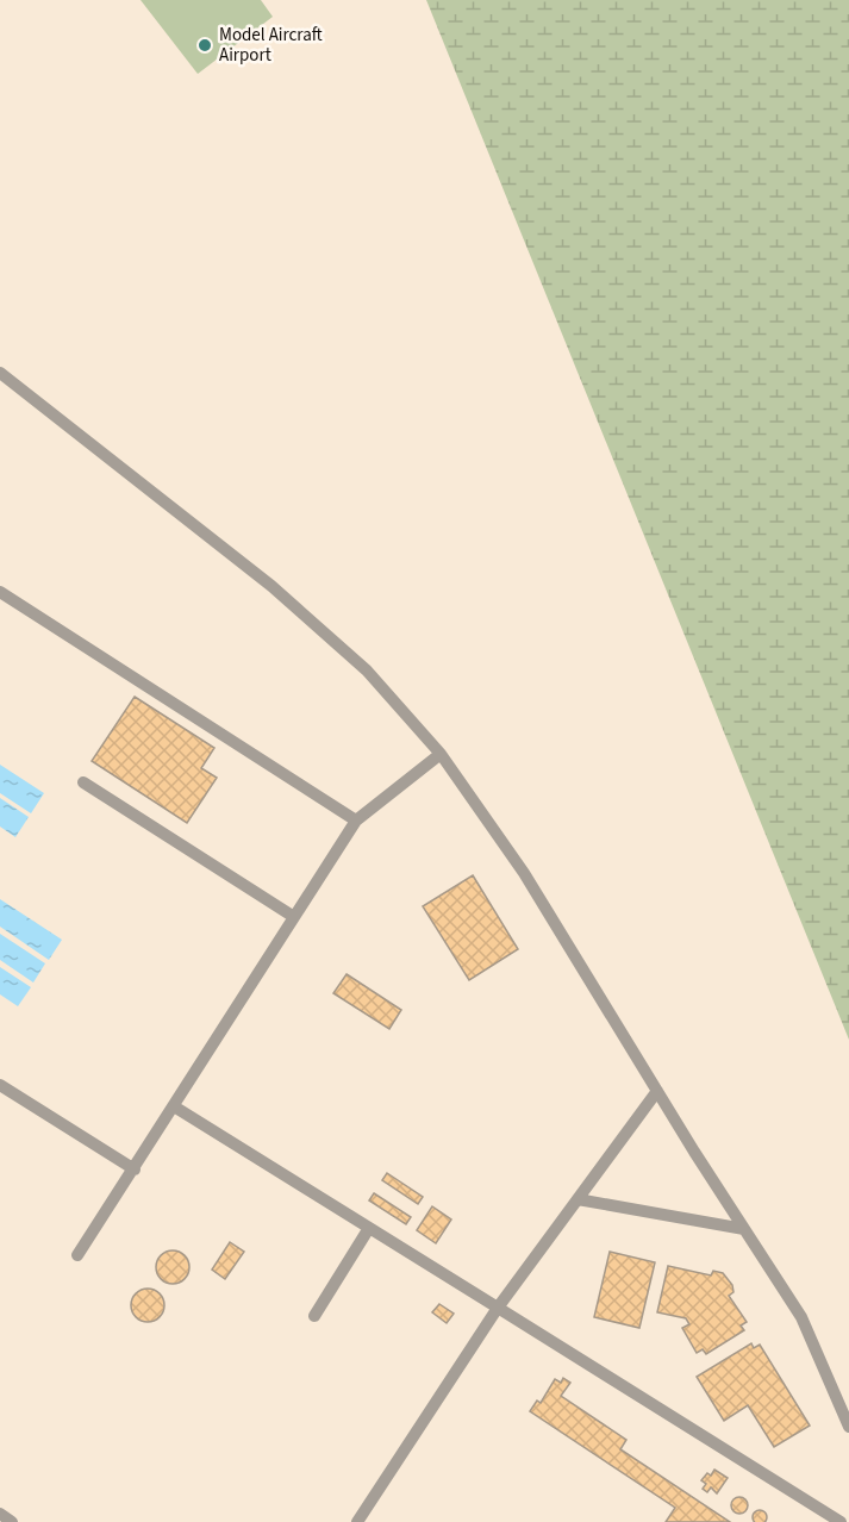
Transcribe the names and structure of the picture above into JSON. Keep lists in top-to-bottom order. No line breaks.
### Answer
{"places":["Model Aircraft Airport"]}
